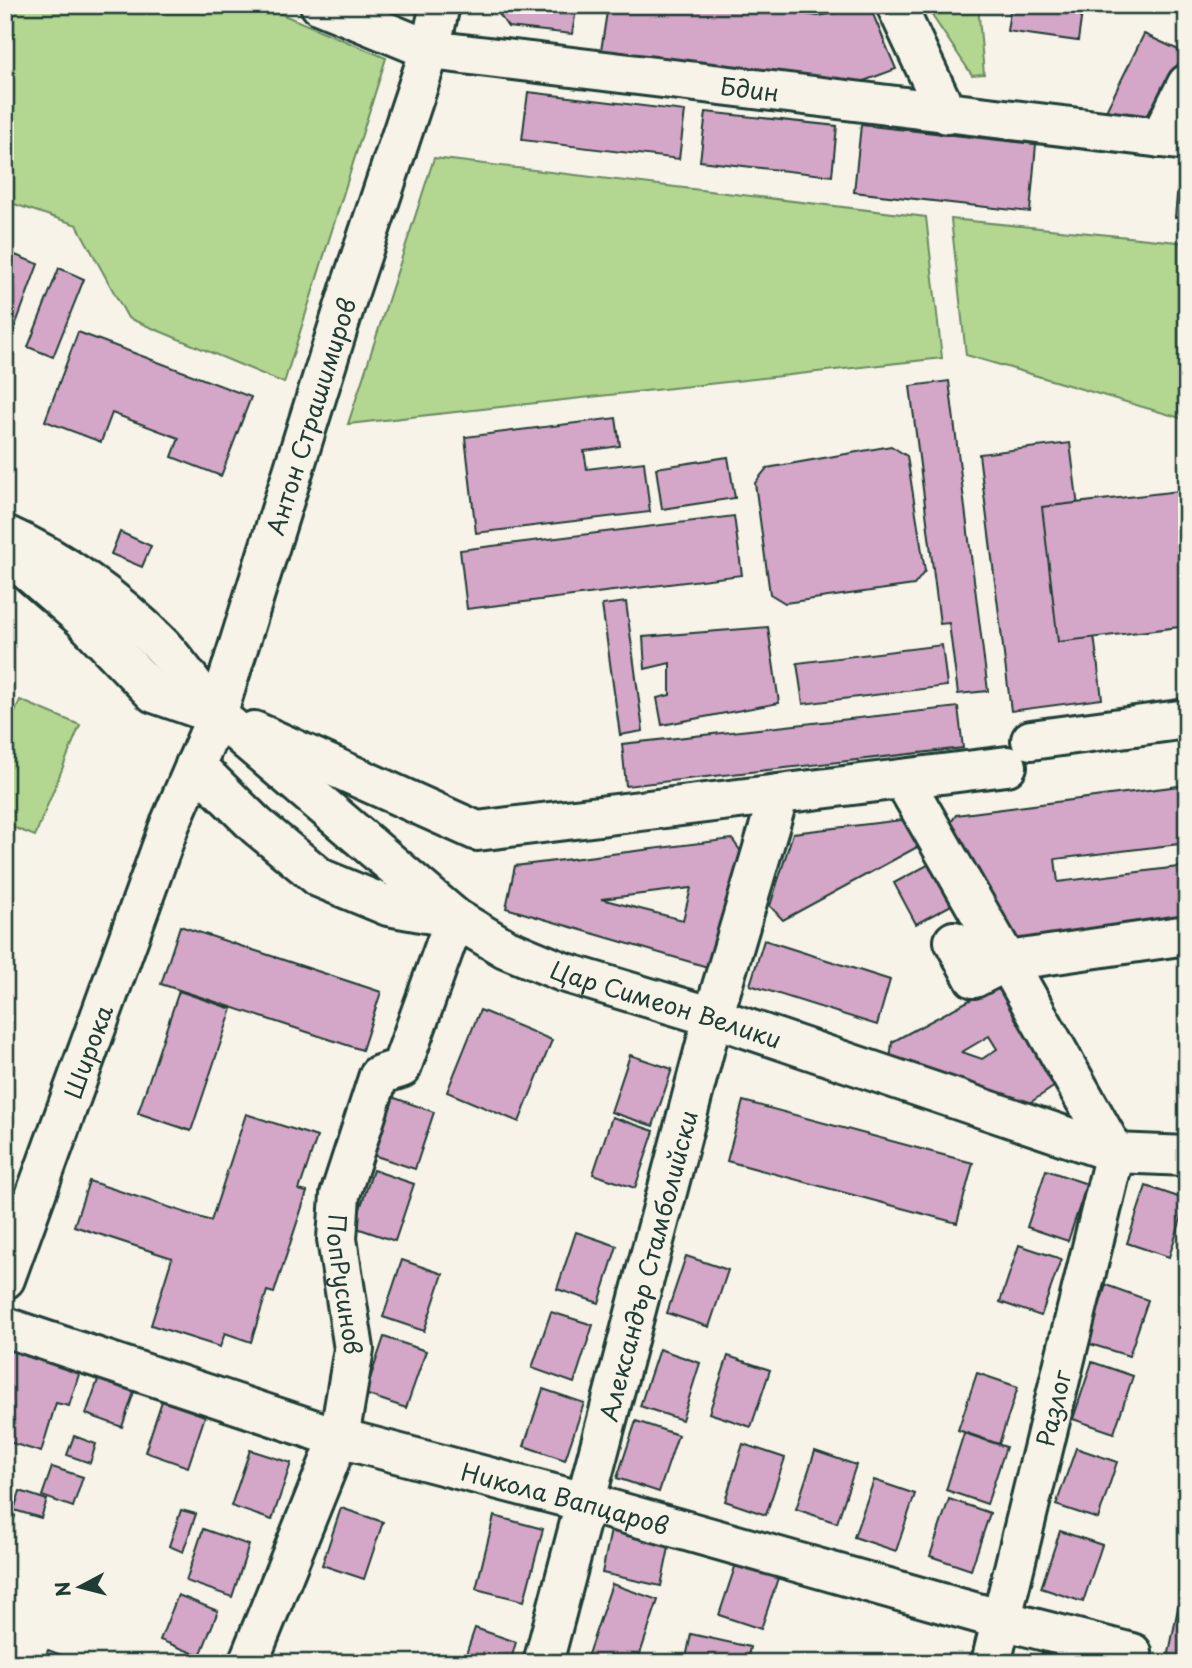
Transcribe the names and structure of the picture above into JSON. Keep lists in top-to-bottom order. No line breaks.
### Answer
{"streets":{"street":["Бдин","Антон Страшимиров","Цар Симеон Велики","Широка","Александър Стамболийски","ПопРусинов","Разлог","Никола Вапцаров"]},"crossings":[["Бдин","Антон Страшимиров"],["Антон Страшимиров","Цар Симеон Велики"],["Антон Страшимиров","Широка"],["Цар Симеон Велики","Александър Стамболийски"],["Цар Симеон Велики","ПопРусинов"],["Цар Симеон Велики","Разлог"],["Александър Стамболийски","Никола Вапцаров"],["ПопРусинов","Никола Вапцаров"],["Разлог","Никола Вапцаров"]],"north":"left"}
